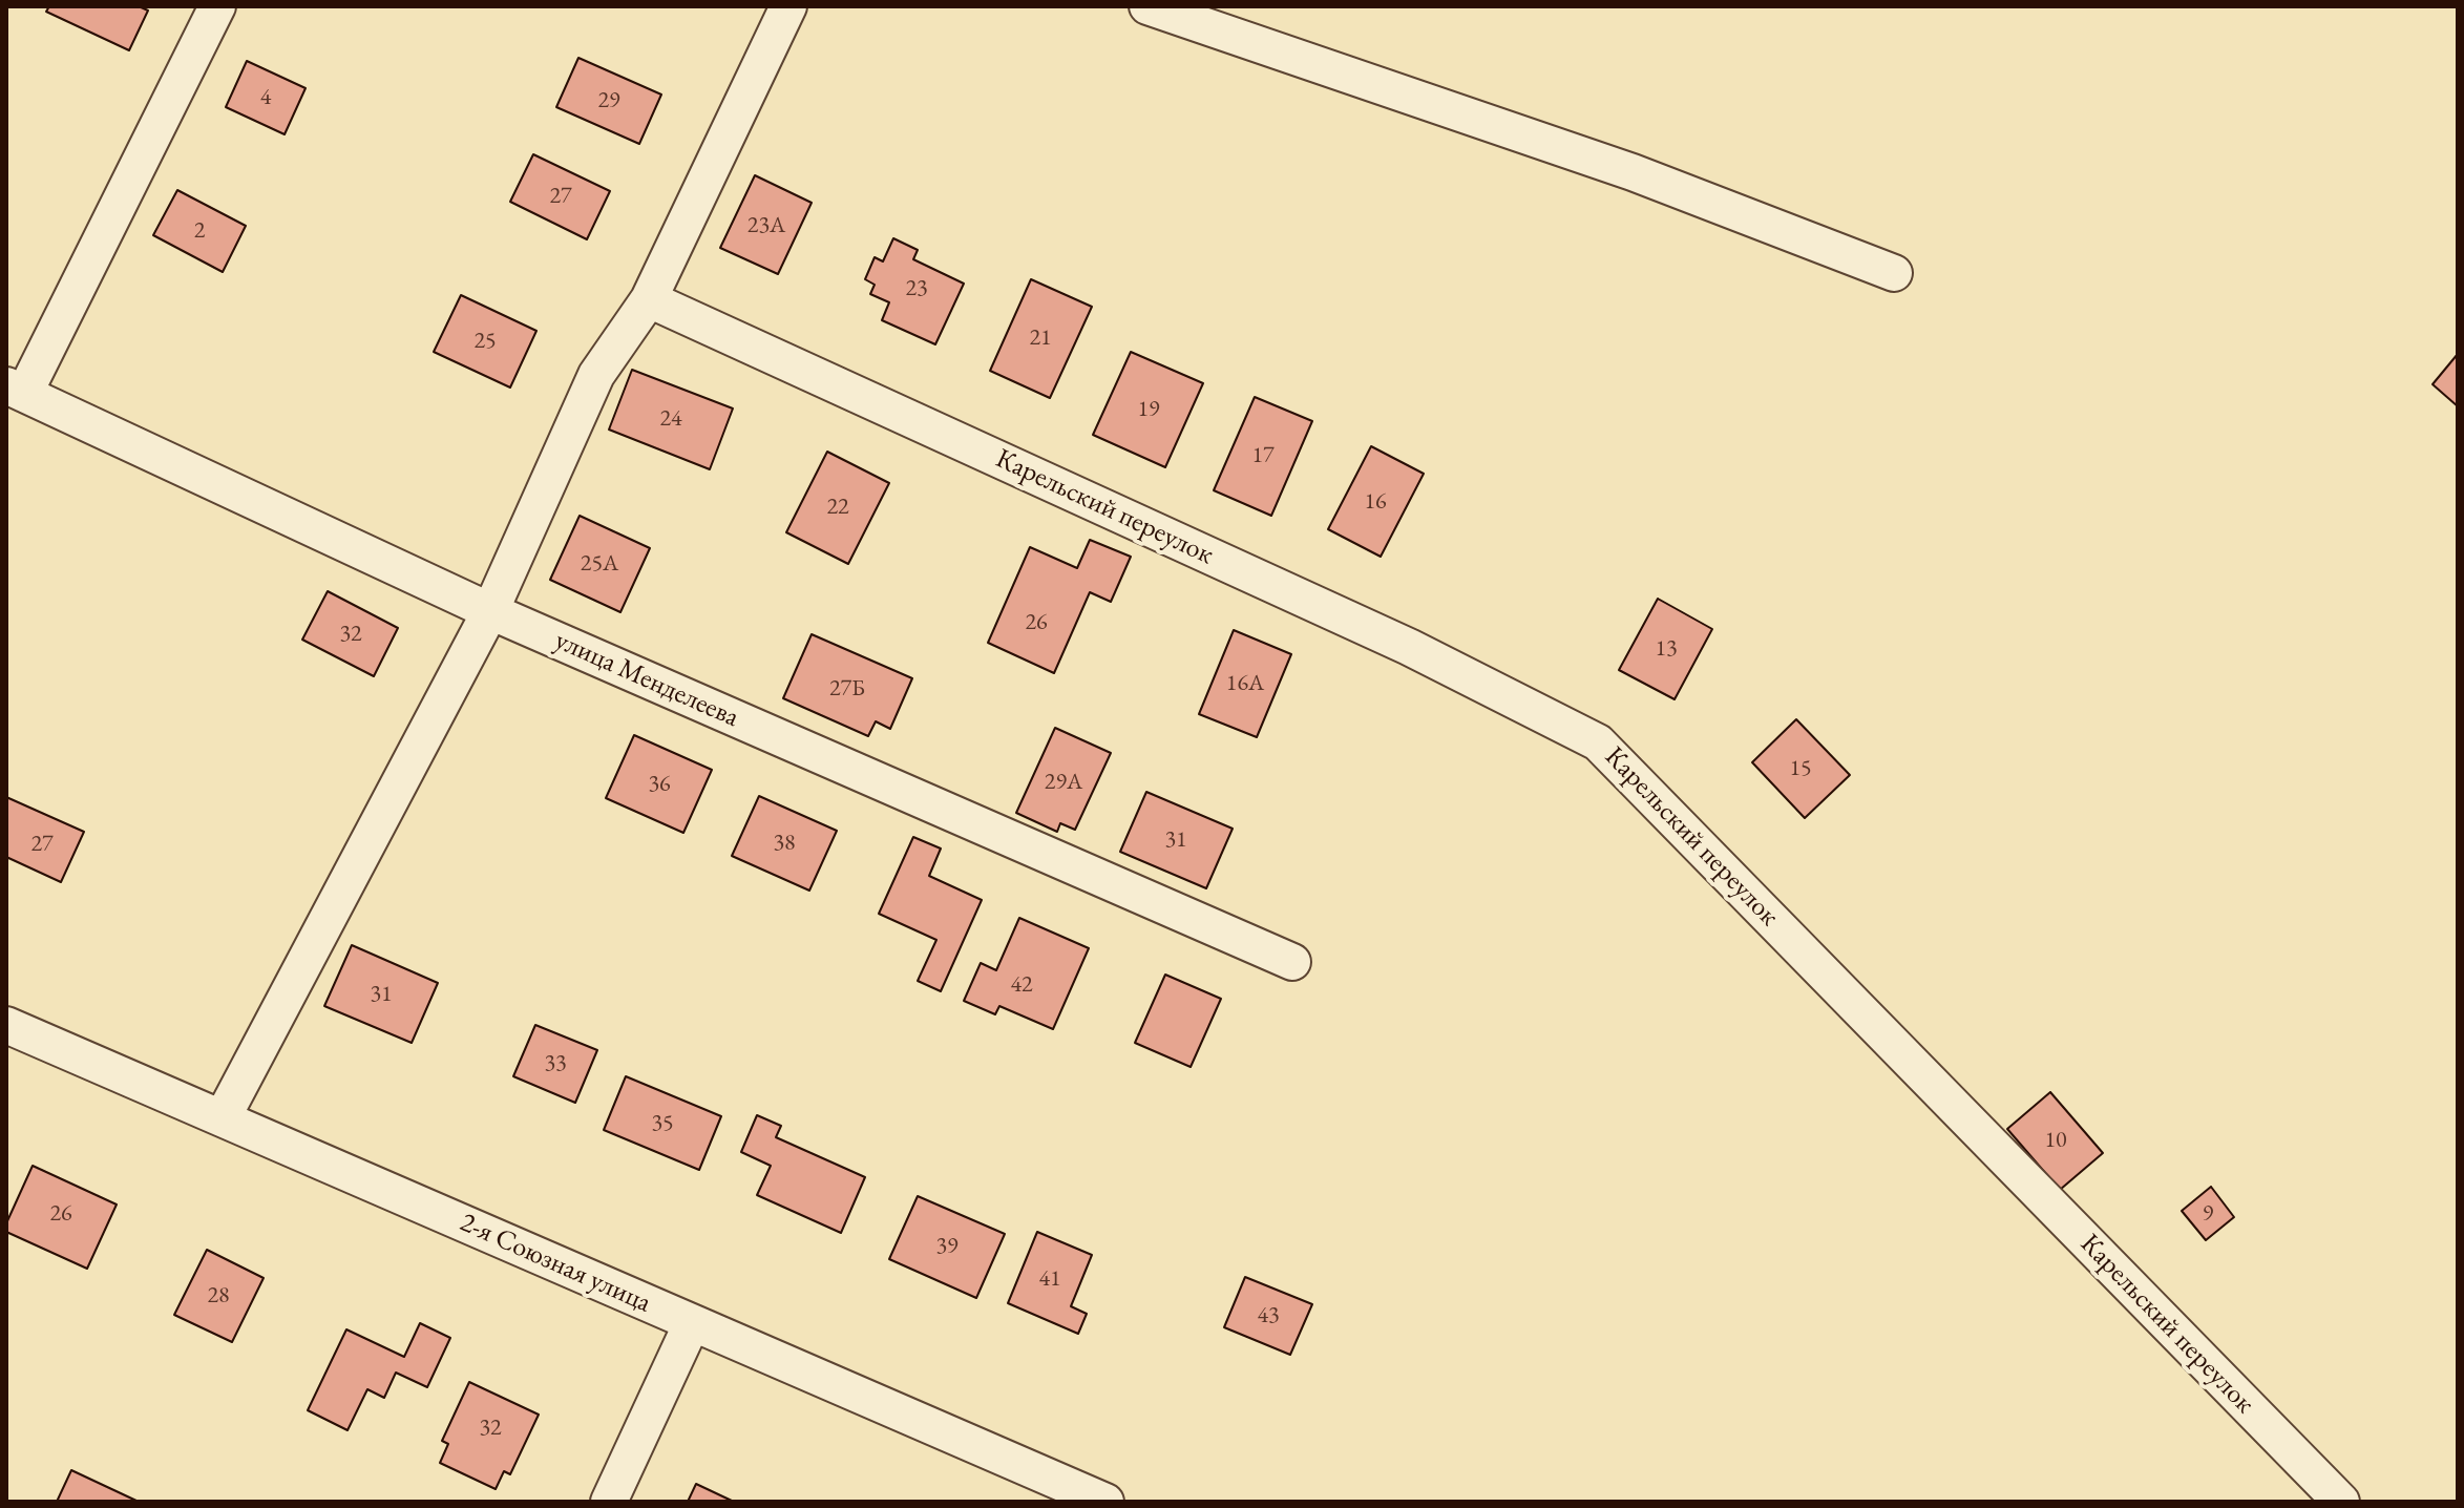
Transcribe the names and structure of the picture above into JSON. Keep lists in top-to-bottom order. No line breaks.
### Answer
{"streets":{"street":["Карельский переулок","улица Менделеева","2-я Союзная улица"]},"house_numbers":["4","29","27","23А","2","23","21","25","19","24","17","16","22","25А","26","32","13","16А","27Б","15","29А","36","31","38","27","42","31","33","35","10","26","9","39","41","28","43","32"]}
